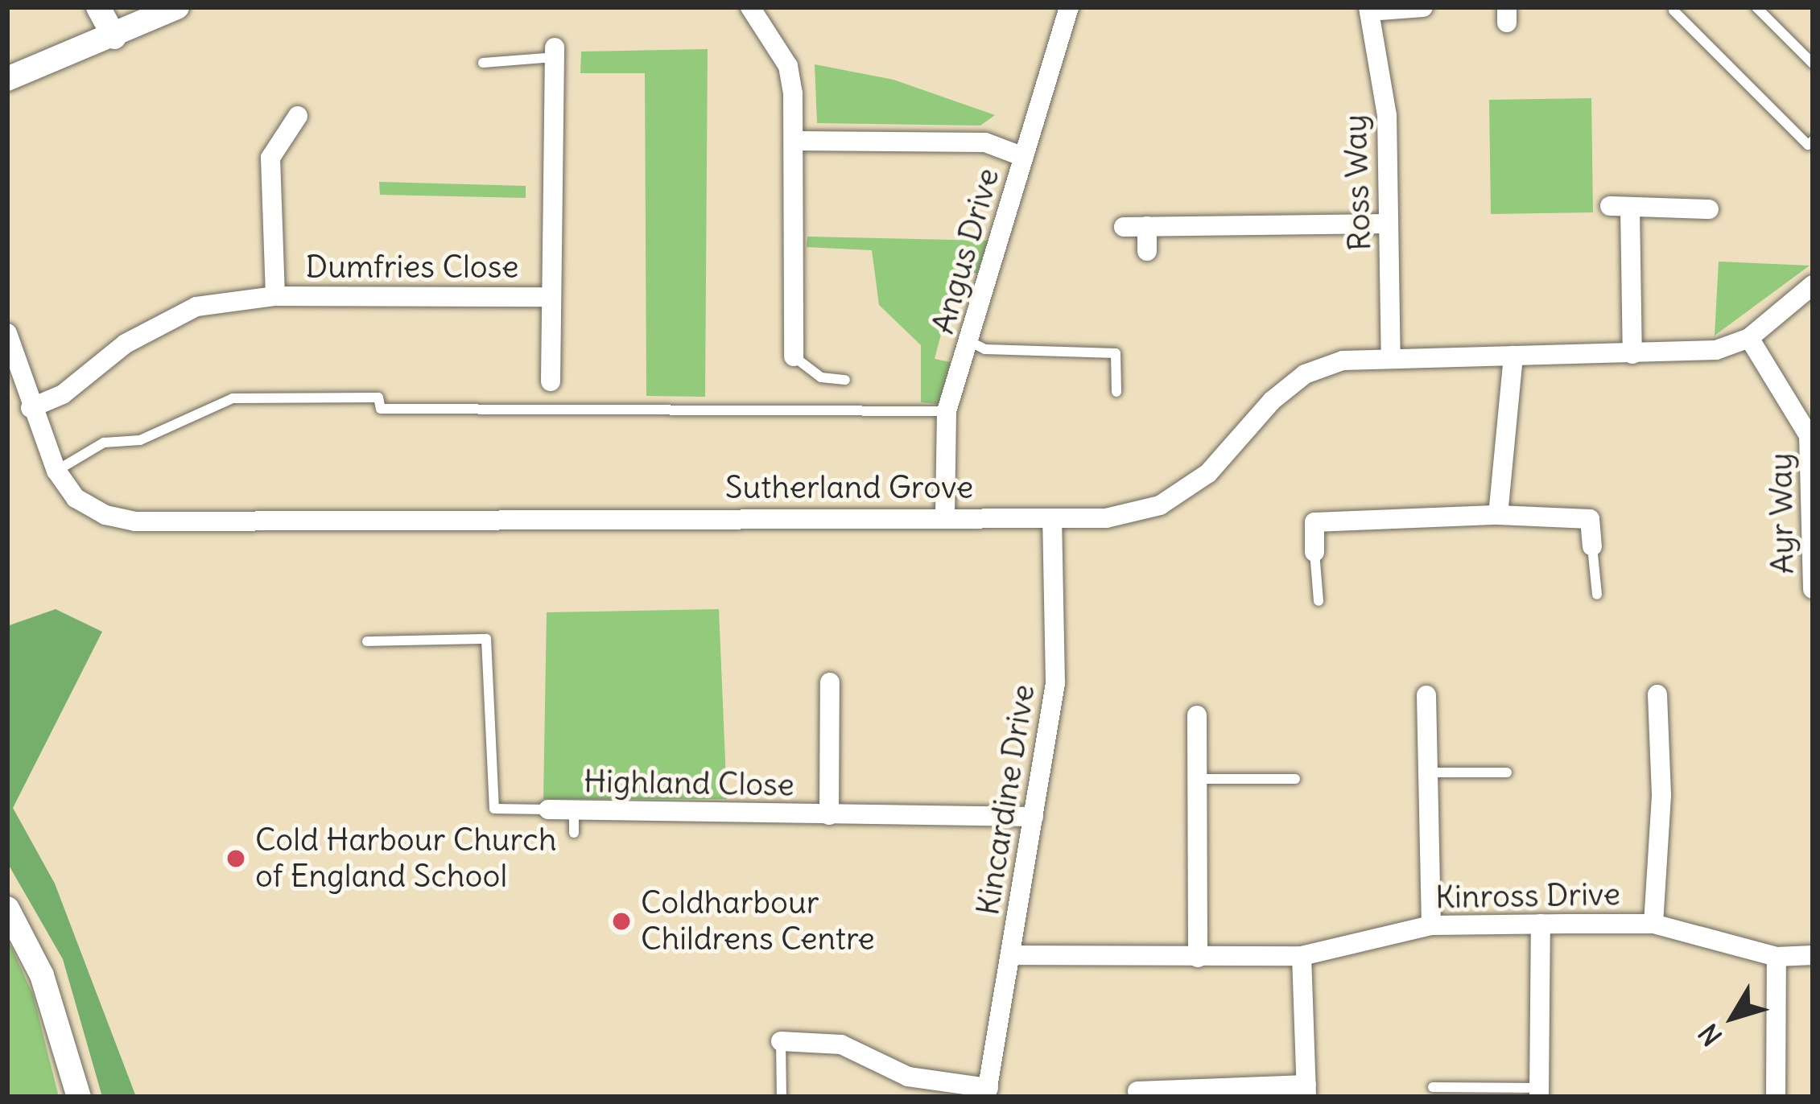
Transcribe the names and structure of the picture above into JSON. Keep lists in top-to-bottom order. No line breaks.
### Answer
{"streets":{"street":["Ross Way","Angus Drive","Dumfries Close","Sutherland Grove","Ayr Way","Highland Close","Kincardine Drive","Kinross Drive"]},"crossings":[["Ross Way","Sutherland Grove"],["Angus Drive","Sutherland Grove"],["Dumfries Close","Sutherland Grove"],["Sutherland Grove","Ayr Way"],["Sutherland Grove","Kincardine Drive"],["Highland Close","Kincardine Drive"],["Kincardine Drive","Kinross Drive"]],"places":["Cold Harbour Church of England School","Coldharbour Childrens Centre"],"north":"bottom left"}
